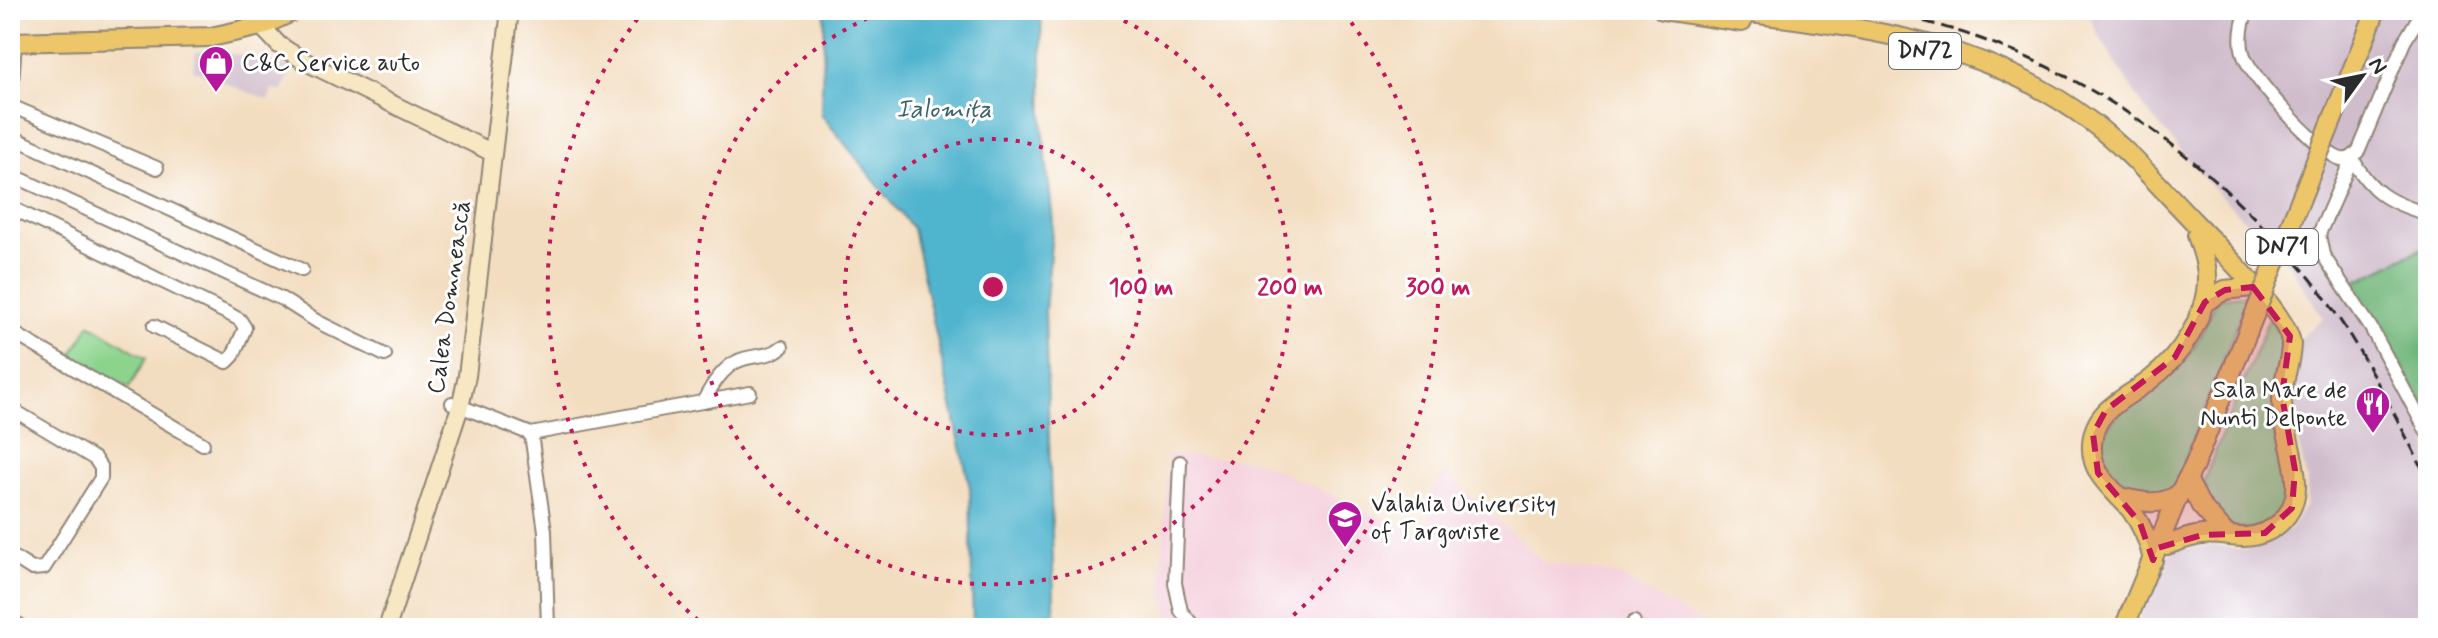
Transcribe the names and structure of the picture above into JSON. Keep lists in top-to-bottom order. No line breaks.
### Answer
{"streets":{"main road":["DN72","DN71","Calea Domnească"]},"water":["Ialomița"],"places":{"shop":["C&C Service auto"],"restaurant":["Sala Mare de Nunti Delponte"],"school or university":["Valahia University of Targoviste"]},"north":"top right","rings":["100 m","200 m","300 m"]}
